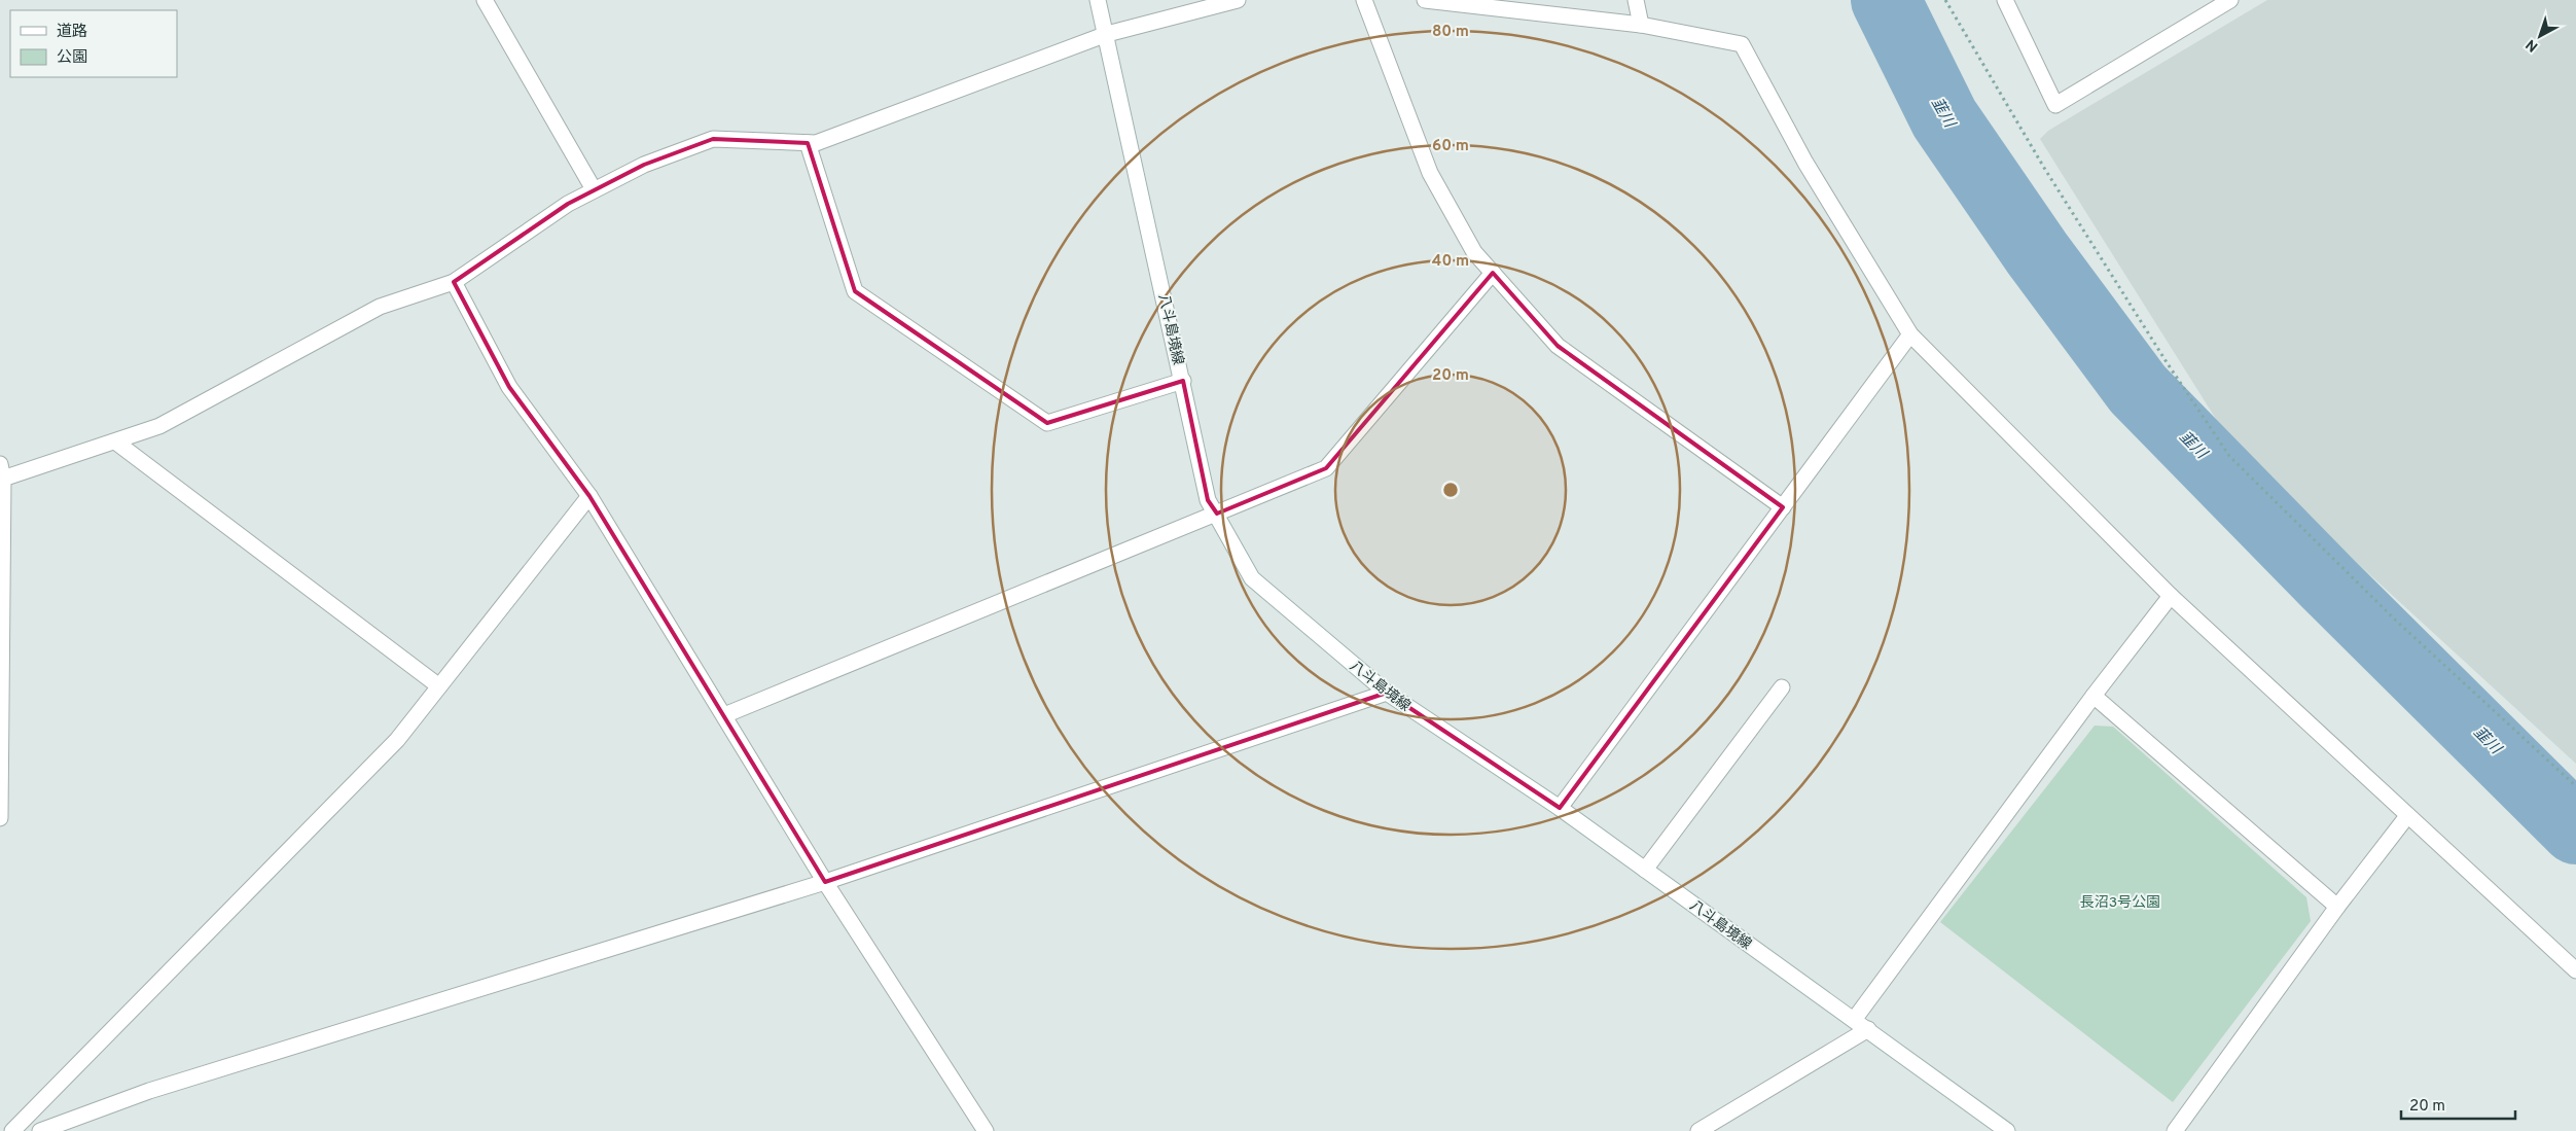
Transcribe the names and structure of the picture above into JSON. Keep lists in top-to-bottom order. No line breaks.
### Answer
{"streets":{"street":["八斗島境線"]},"water":["韮川"],"parks":["長沼3号公園"],"legend":["道路","公園"],"scale_bar":"20 m","north":"bottom left","rings":["80 m","60 m","40 m","20 m"]}
